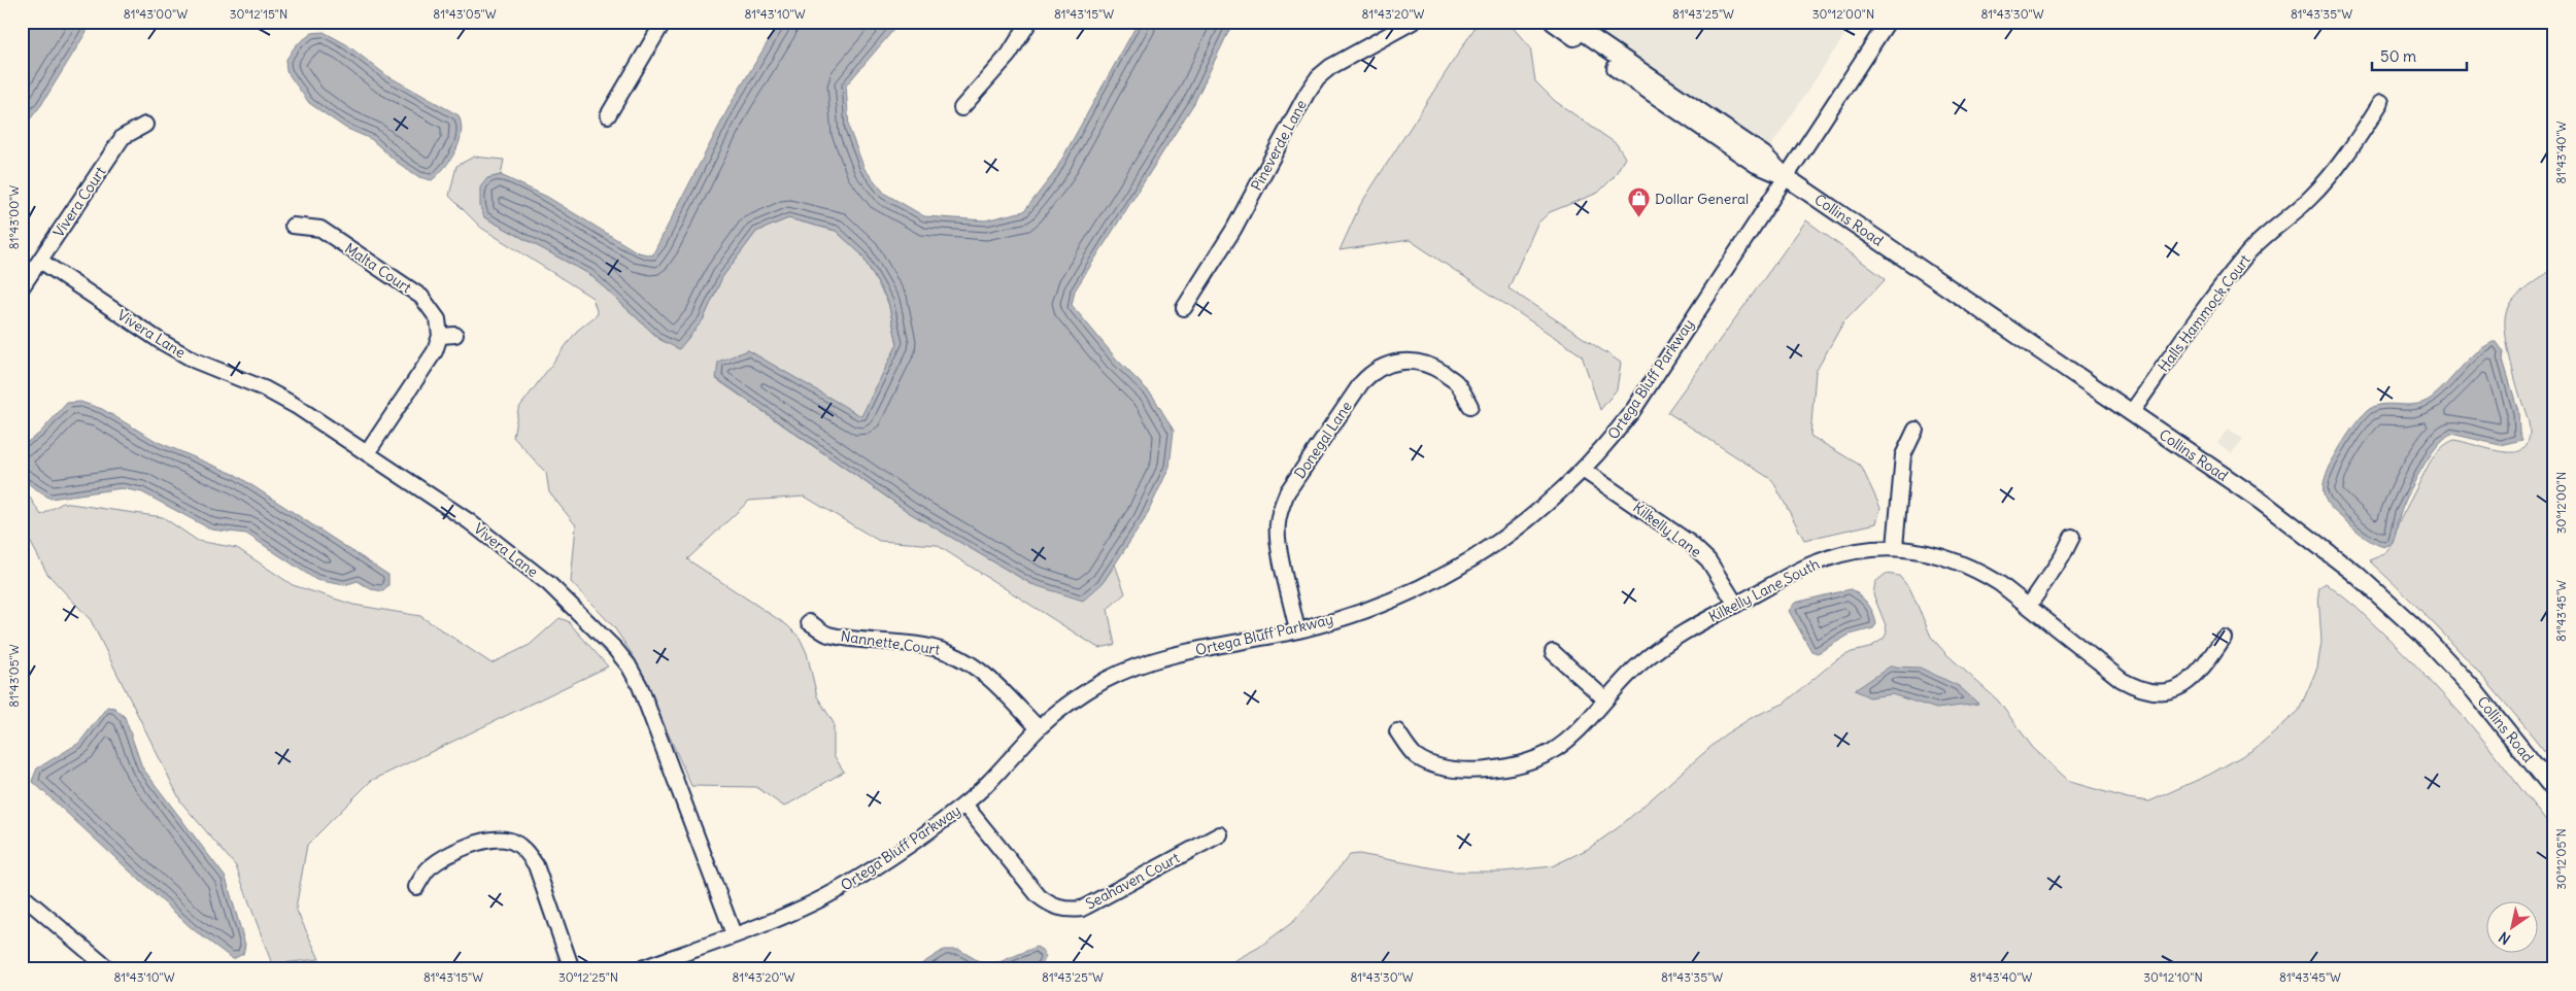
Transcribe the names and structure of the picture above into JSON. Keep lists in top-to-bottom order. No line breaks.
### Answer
{"streets":{"street":["Pineverde Lane","Vivera Court","Collins Road","Malta Court","Halls Hammock Court","Vivera Lane","Ortega Bluff Parkway","Donegal Lane","Kilkelly Lane","Kilkelly Lane South","Nannette Court","Seahaven Court"]},"crossings":[["Vivera Court","Vivera Lane"],["Collins Road","Halls Hammock Court"],["Collins Road","Ortega Bluff Parkway"],["Vivera Lane","Ortega Bluff Parkway"],["Ortega Bluff Parkway","Donegal Lane"],["Ortega Bluff Parkway","Kilkelly Lane"],["Ortega Bluff Parkway","Nannette Court"],["Ortega Bluff Parkway","Seahaven Court"],["Kilkelly Lane","Kilkelly Lane South"]],"places":{"shop":["Dollar General"]},"scale_bar":"50 m","north":"bottom left","coordinates":["81°43'00\"W","30°12'15\"N","81°43'05\"W","81°43'10\"W","81°43'15\"W","81°43'20\"W","81°43'25\"W","30°12'00\"N","81°43'30\"W","81°43'35\"W","81°43'40\"W","81°43'45\"W","30°12'05\"N","30°12'25\"N","30°12'10\"N"]}
